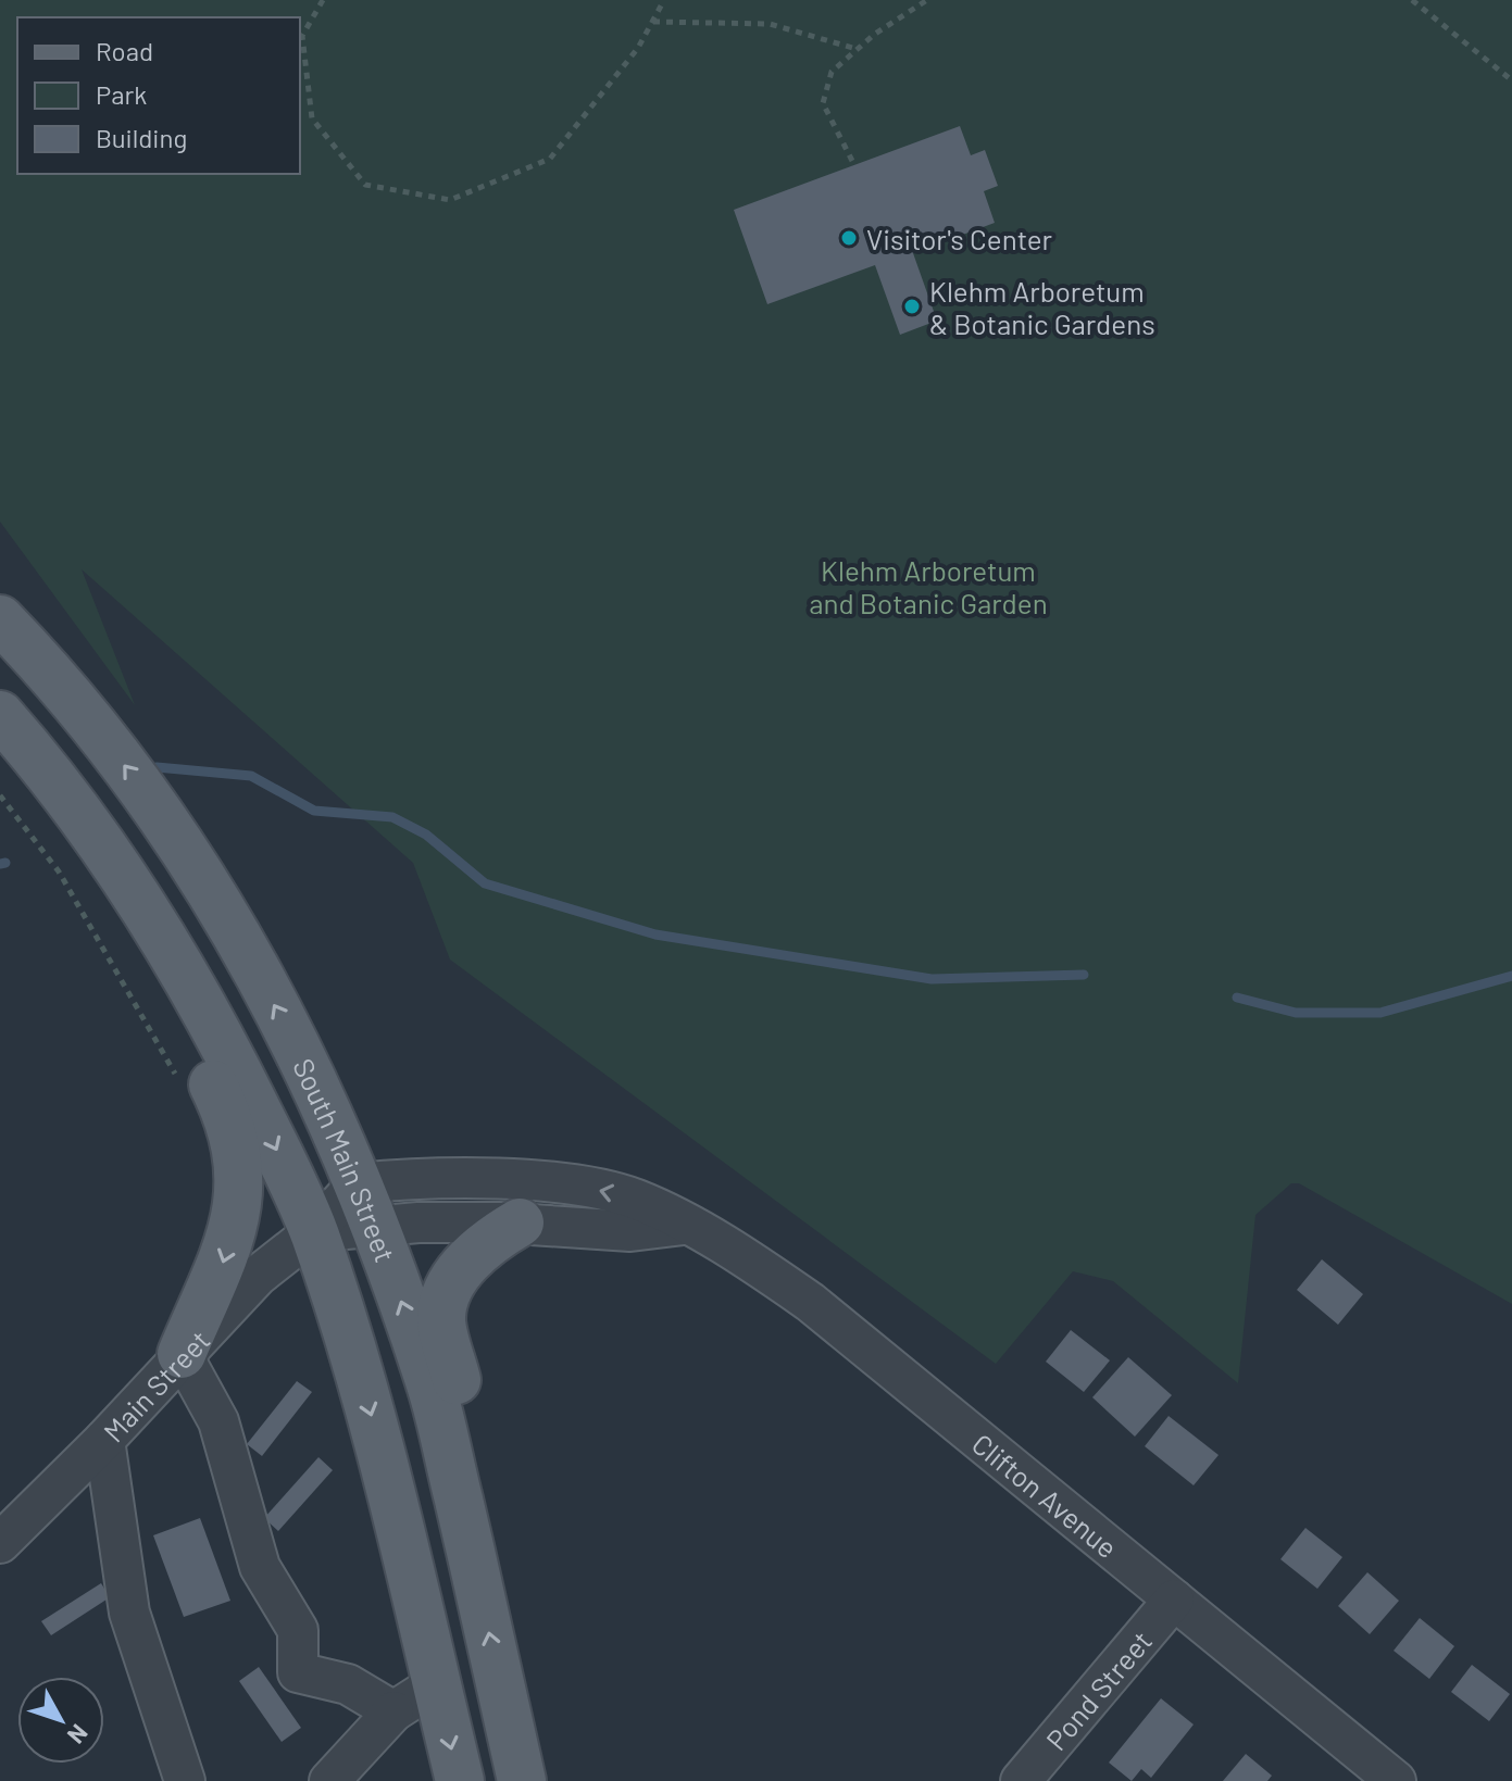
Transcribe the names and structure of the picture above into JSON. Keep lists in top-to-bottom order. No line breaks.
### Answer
{"streets":{"main road":["South Main Street"],"street":["Main Street","Clifton Avenue","Pond Street"]},"crossings":[["South Main Street","Main Street"],["South Main Street","Clifton Avenue"],["Main Street","Clifton Avenue"],["Clifton Avenue","Pond Street"]],"parks":["Klehm Arboretum and Botanic Garden"],"places":["Visitor's Center","Klehm Arboretum & Botanic Gardens"],"legend":["Road","Park","Building"],"north":"bottom right"}
